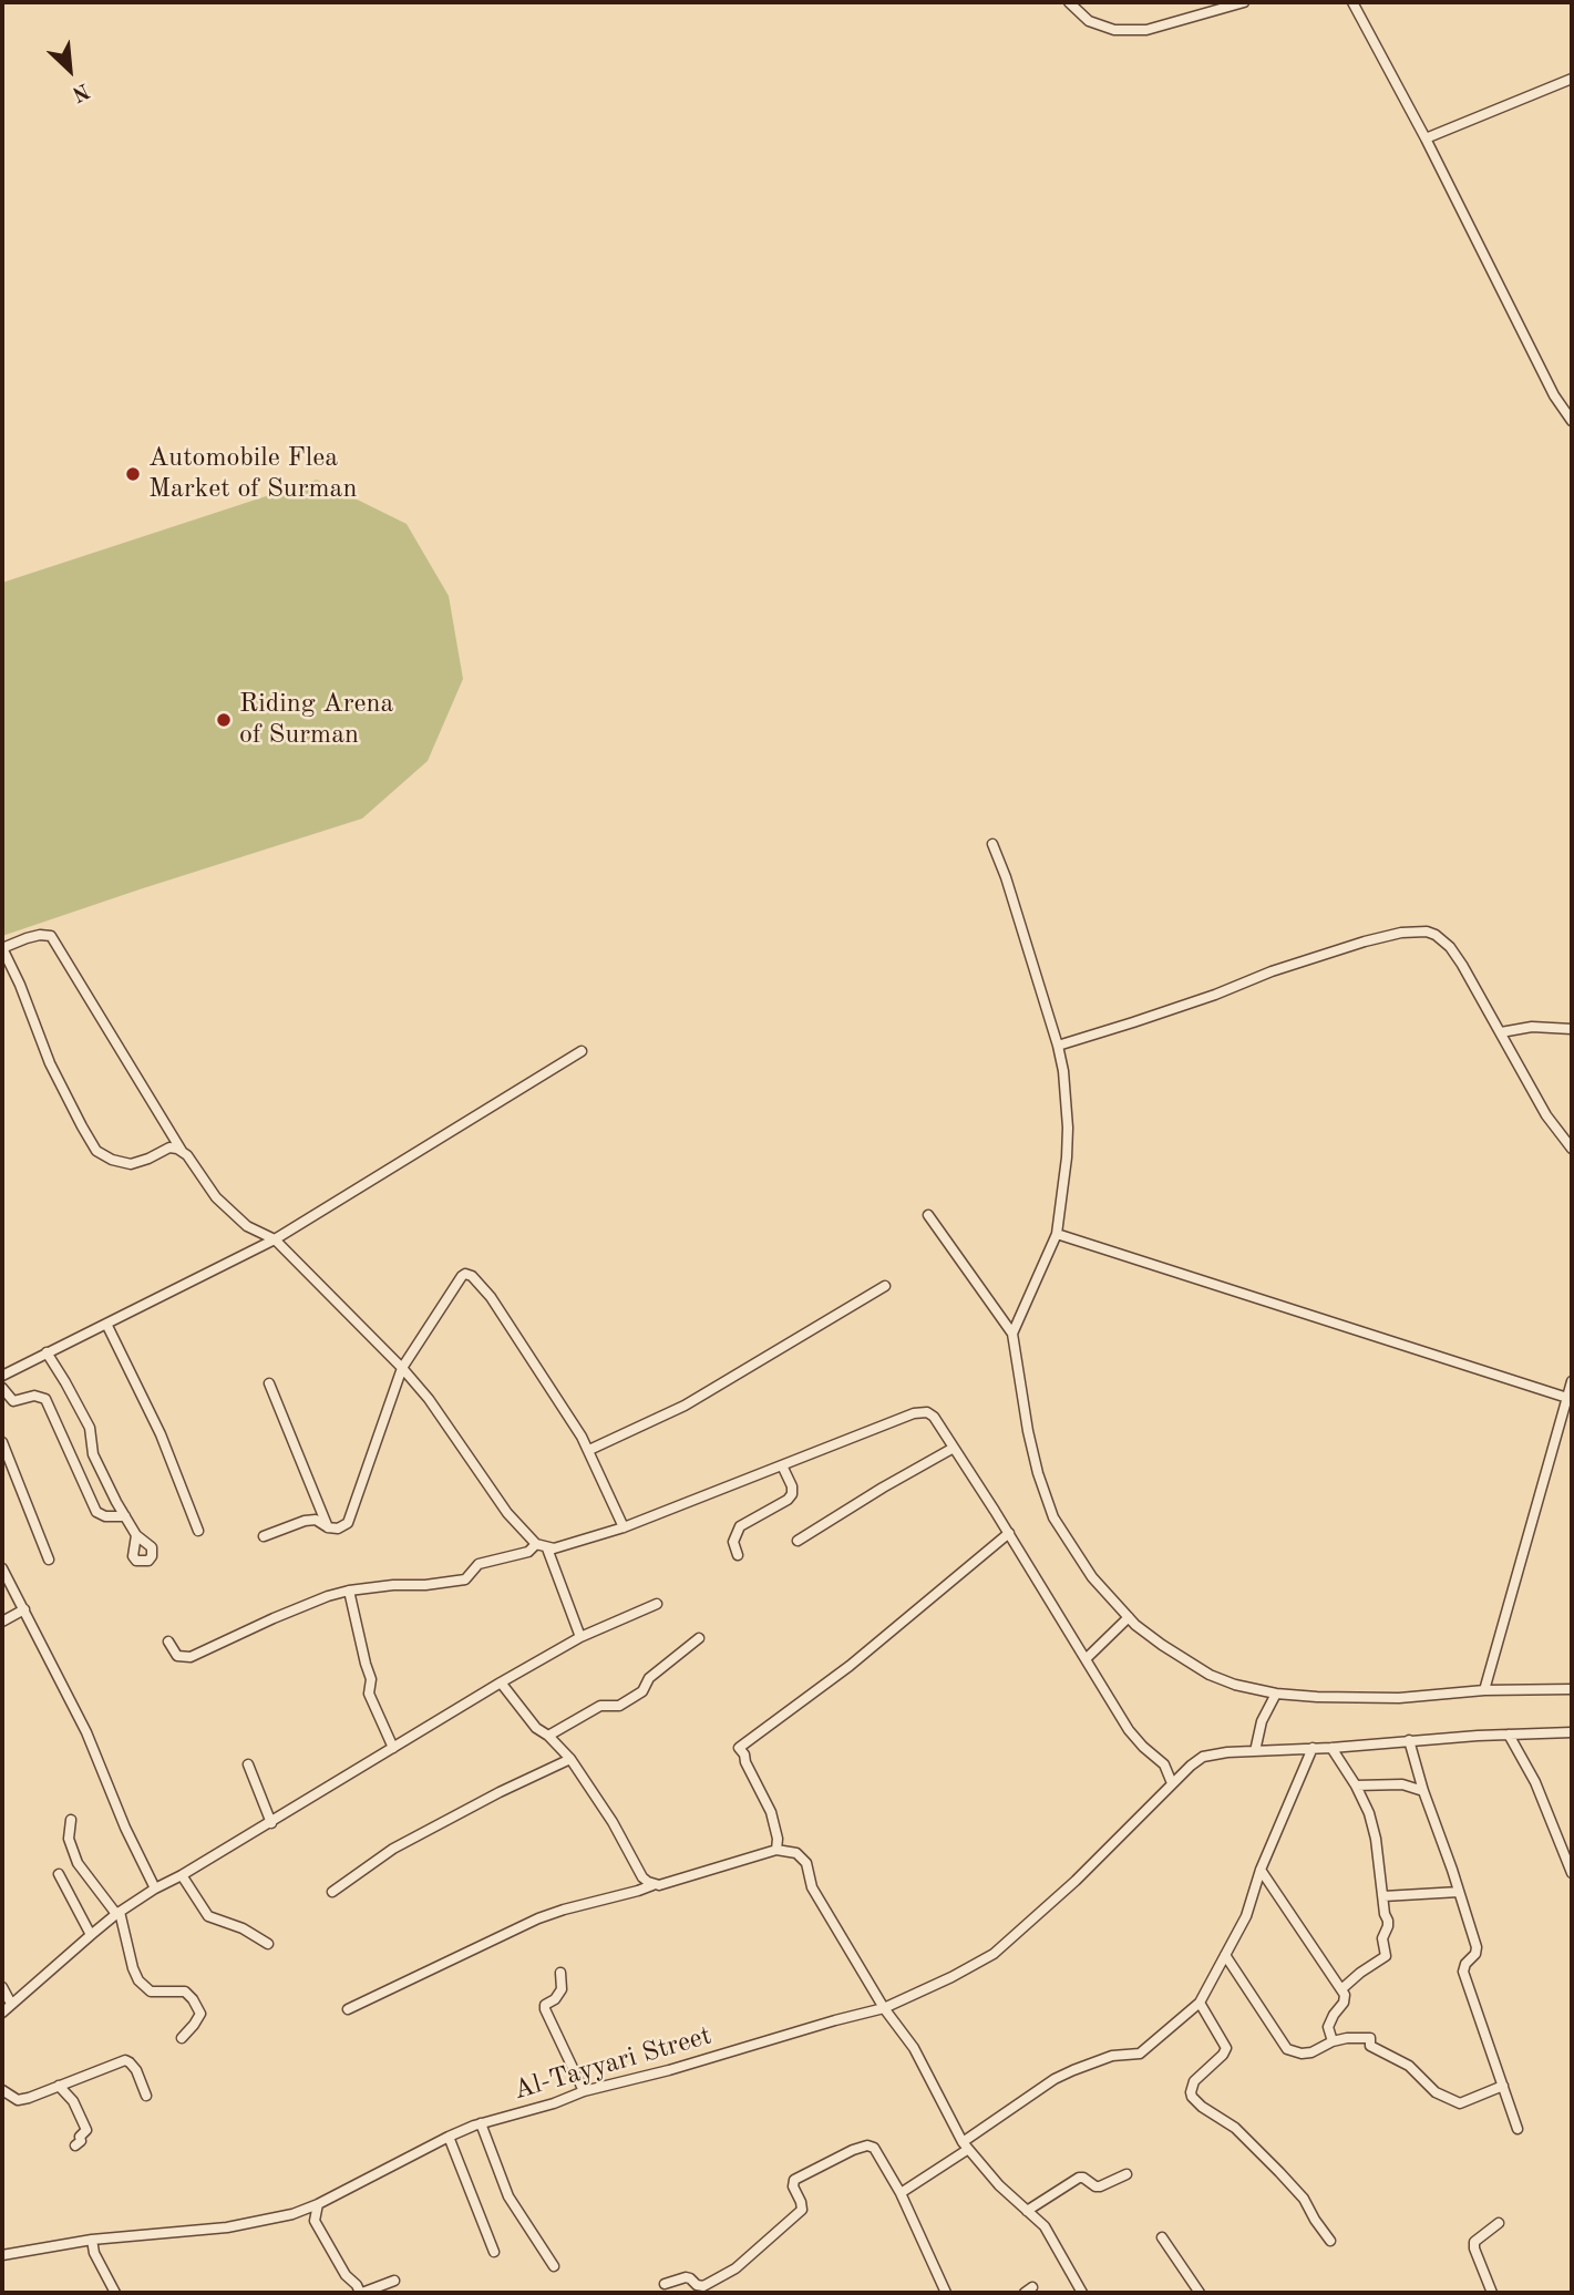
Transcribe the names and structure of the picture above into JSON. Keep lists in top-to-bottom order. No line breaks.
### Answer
{"streets":{"street":["Al-Tayyari Street"]},"places":["Automobile Flea Market of Surman","Riding Arena of Surman"],"north":"bottom right"}
